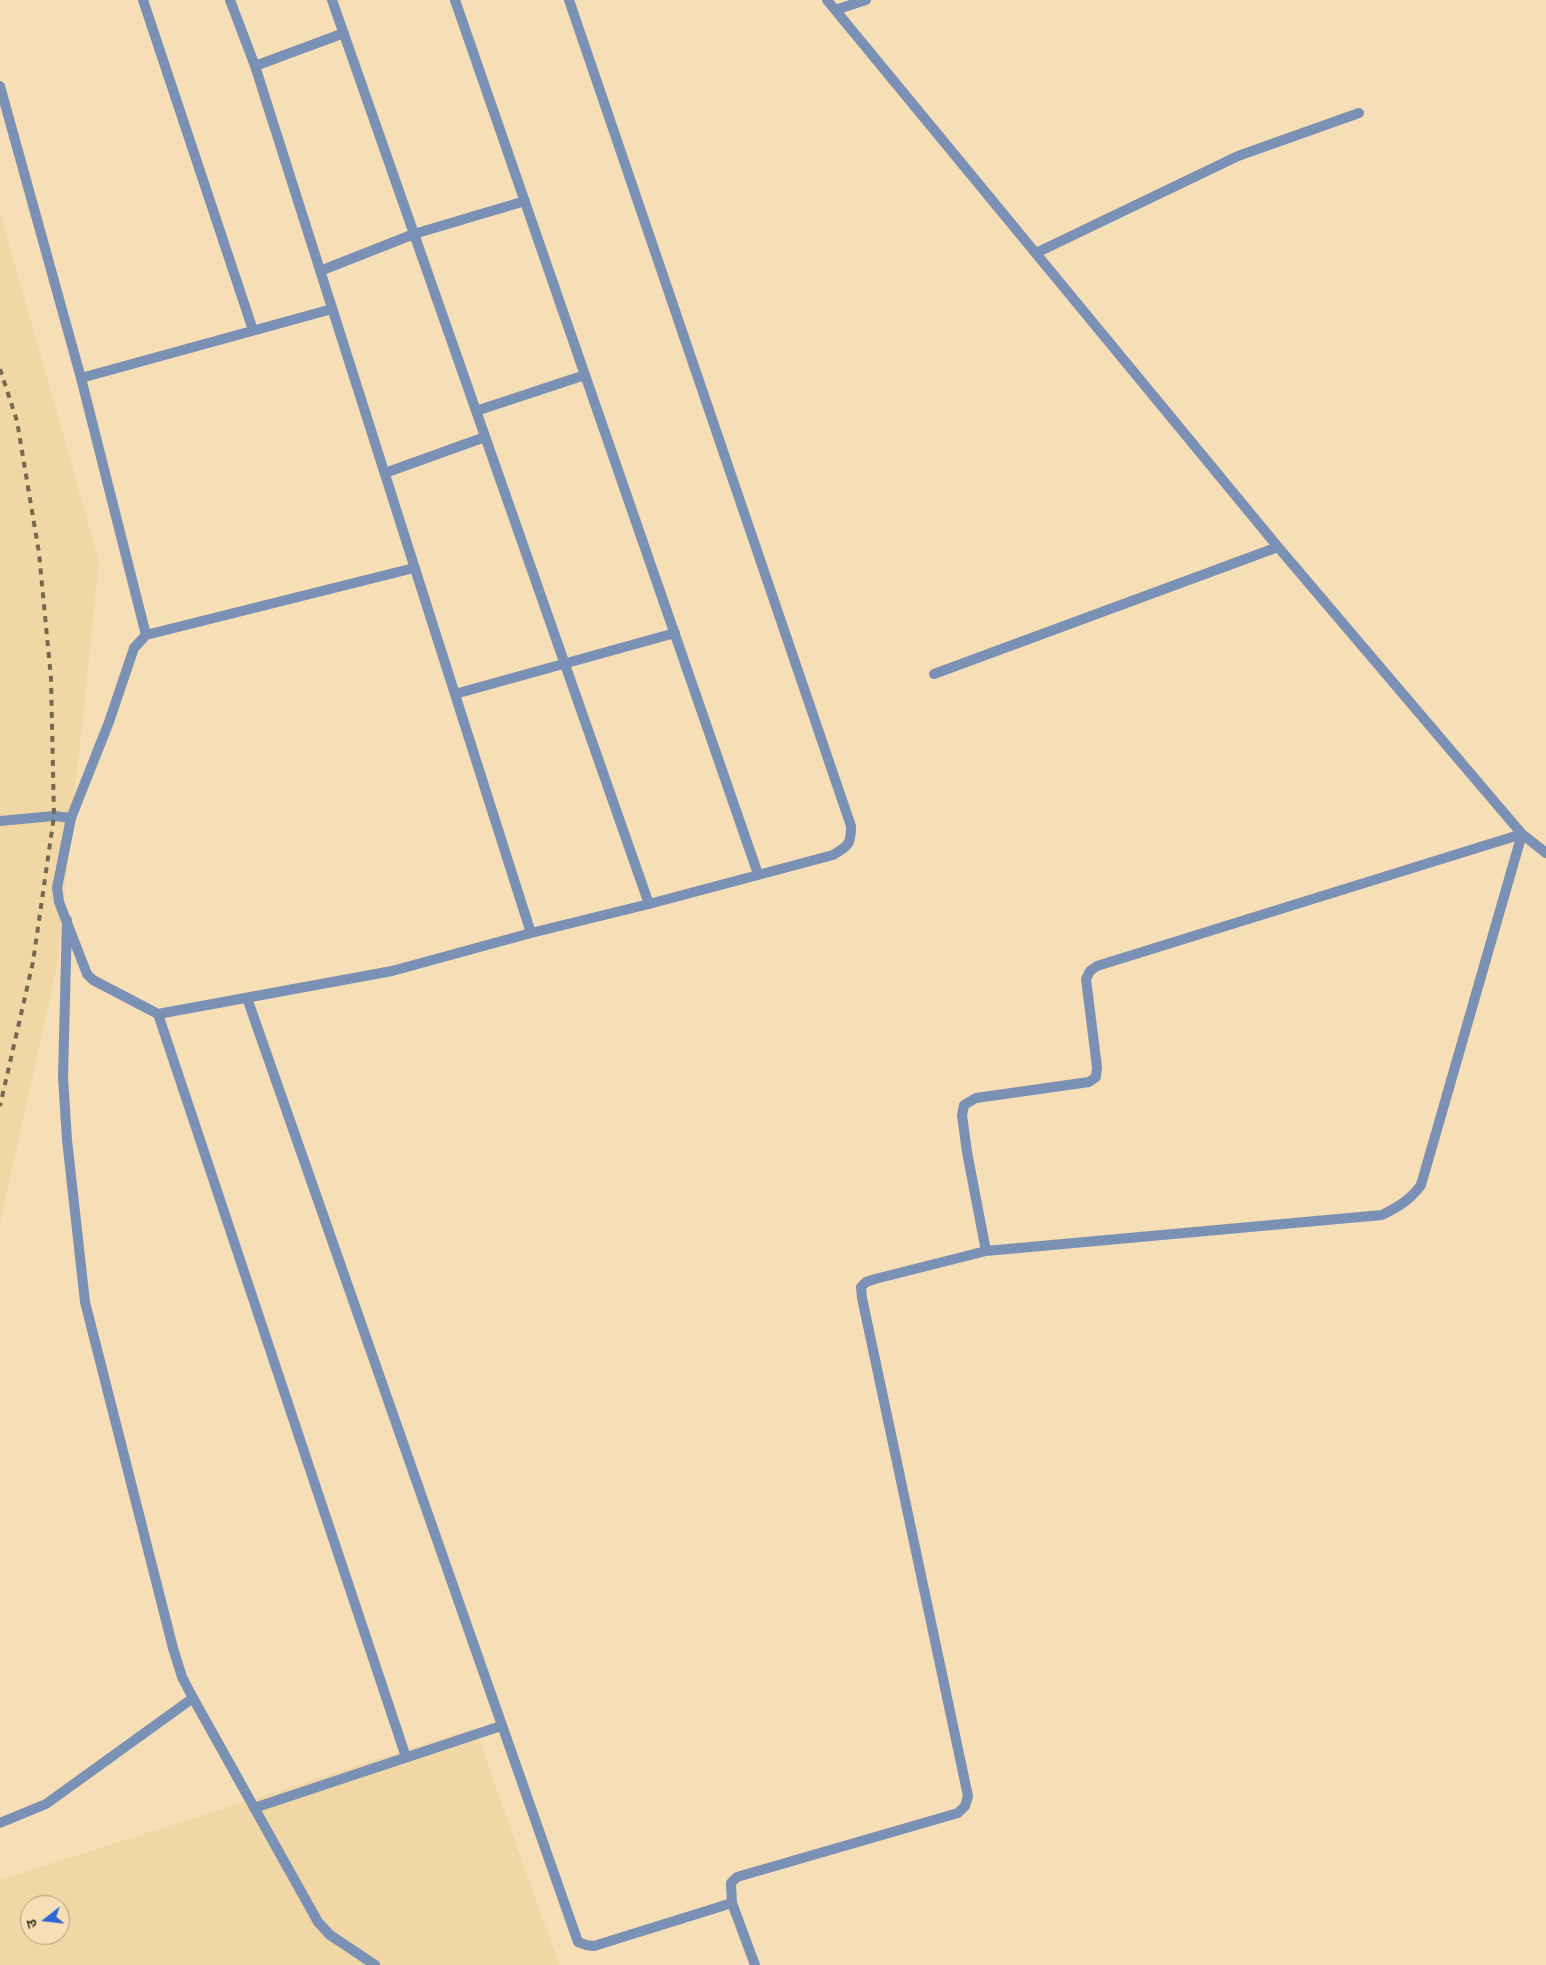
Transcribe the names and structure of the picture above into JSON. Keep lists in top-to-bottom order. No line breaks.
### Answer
{"north":"left"}
